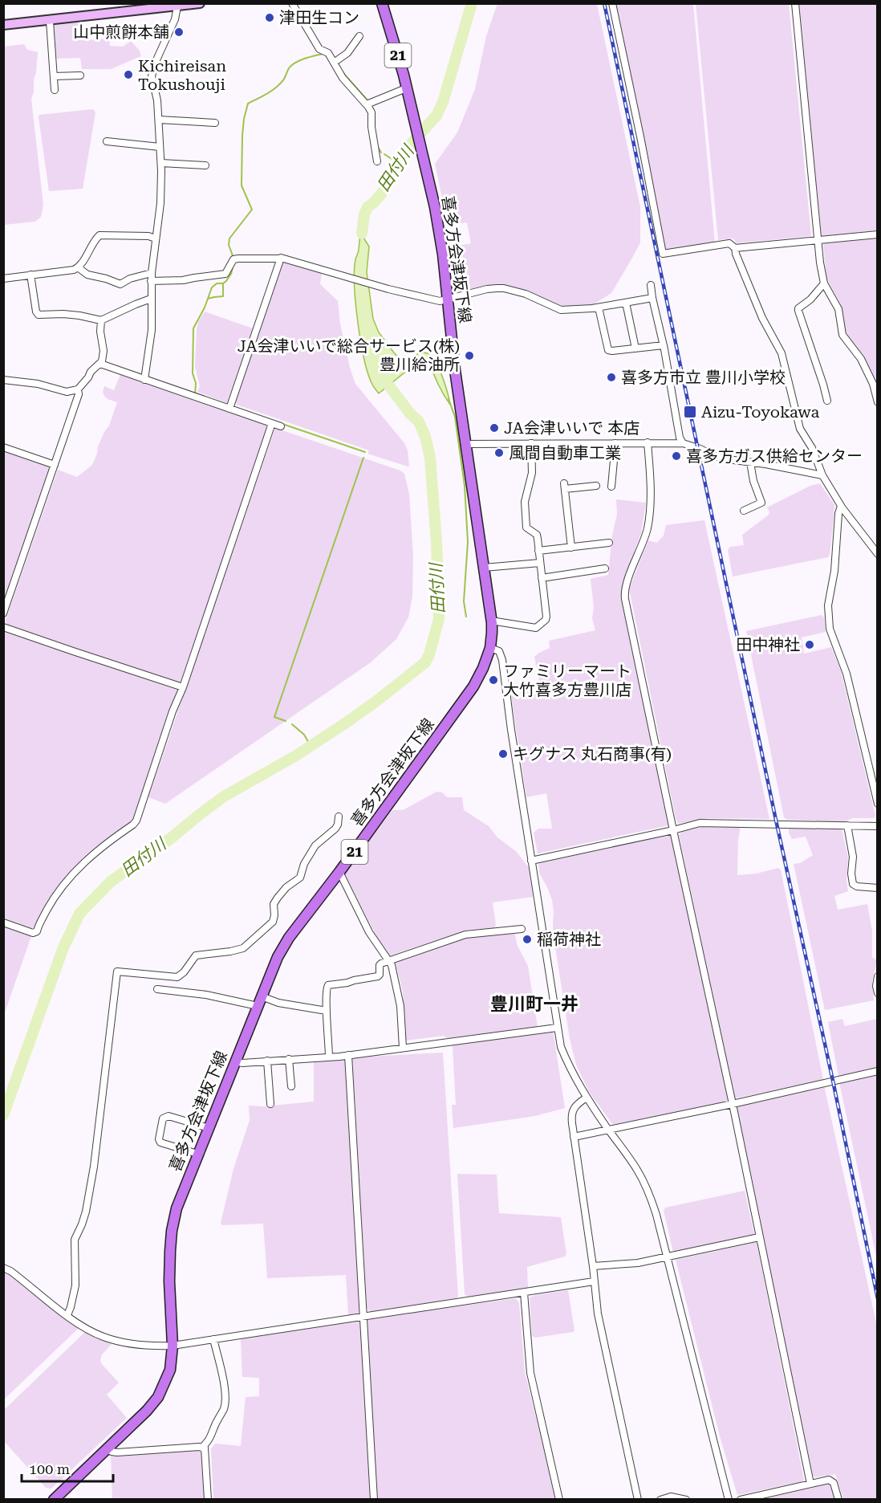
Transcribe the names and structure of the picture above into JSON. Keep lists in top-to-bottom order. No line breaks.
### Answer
{"streets":{"main road":["21","喜多方会津坂下線"]},"crossings":[["21","喜多方会津坂下線"]],"districts":["豊川町一井"],"water":["田付川"],"places":{"other":["津田生コン","山中煎餅本舗","Kichireisan Tokushouji","JA会津いいで総合サービス(株) 豊川給油所","喜多方市立 豊川小学校","JA会津いいで 本店","風間自動車工業","喜多方ガス供給センター","田中神社","ファミリーマート 大竹喜多方豊川店","キグナス 丸石商事(有)","稲荷神社"],"transit":["Aizu-Toyokawa"]},"scale_bar":"100 m"}
